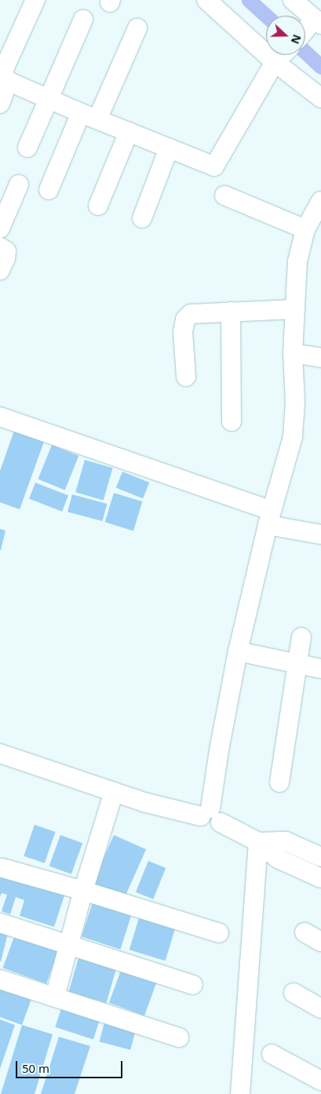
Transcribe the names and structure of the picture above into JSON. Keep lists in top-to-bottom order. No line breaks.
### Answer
{"scale_bar":"50 m","north":"right"}
